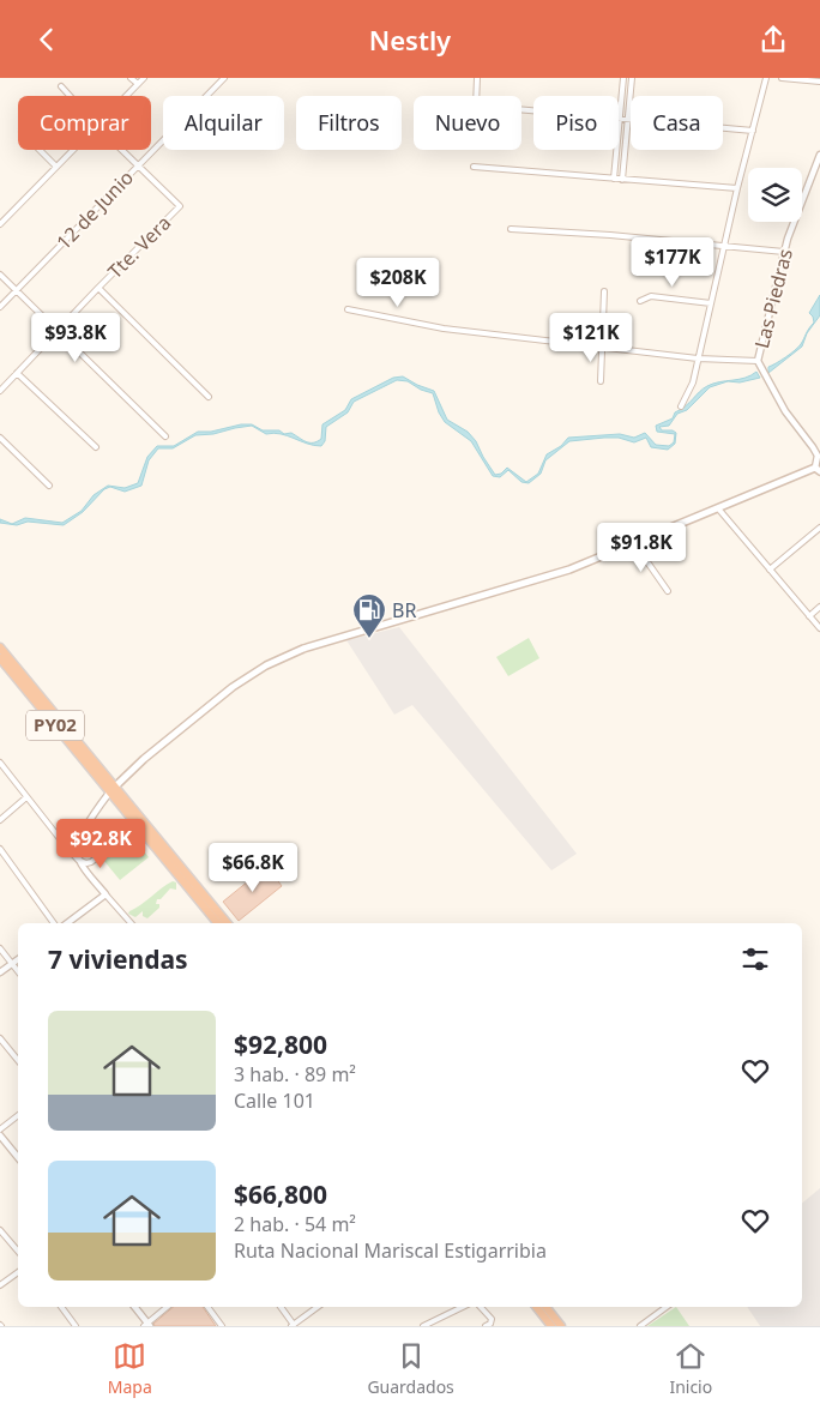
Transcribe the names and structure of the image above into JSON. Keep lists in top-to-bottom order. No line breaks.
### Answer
{"streets":{"highway":["PY02"],"street":["12 de Junio","Tte. Vera","Las Piedras"]},"crossings":[["12 de Junio","Tte. Vera"]],"places":{"fuel station":["BR"]},"page":{"header":"Nestly","chip":["Comprar","Alquilar","Filtros","Nuevo","Piso","Casa"],"price":["$177K","$208K","$93.8K","$121K","$91.8K","$92.8K","$66.8K"],"heading":"7 viviendas","list":[{"name":"$92,800","note":"3 hab. · 89 m² · Calle 101"},{"name":"$66,800","note":"2 hab. · 54 m² · Ruta Nacional Mariscal Estigarribia"}],"tabs":["Mapa","Guardados","Inicio"]}}
